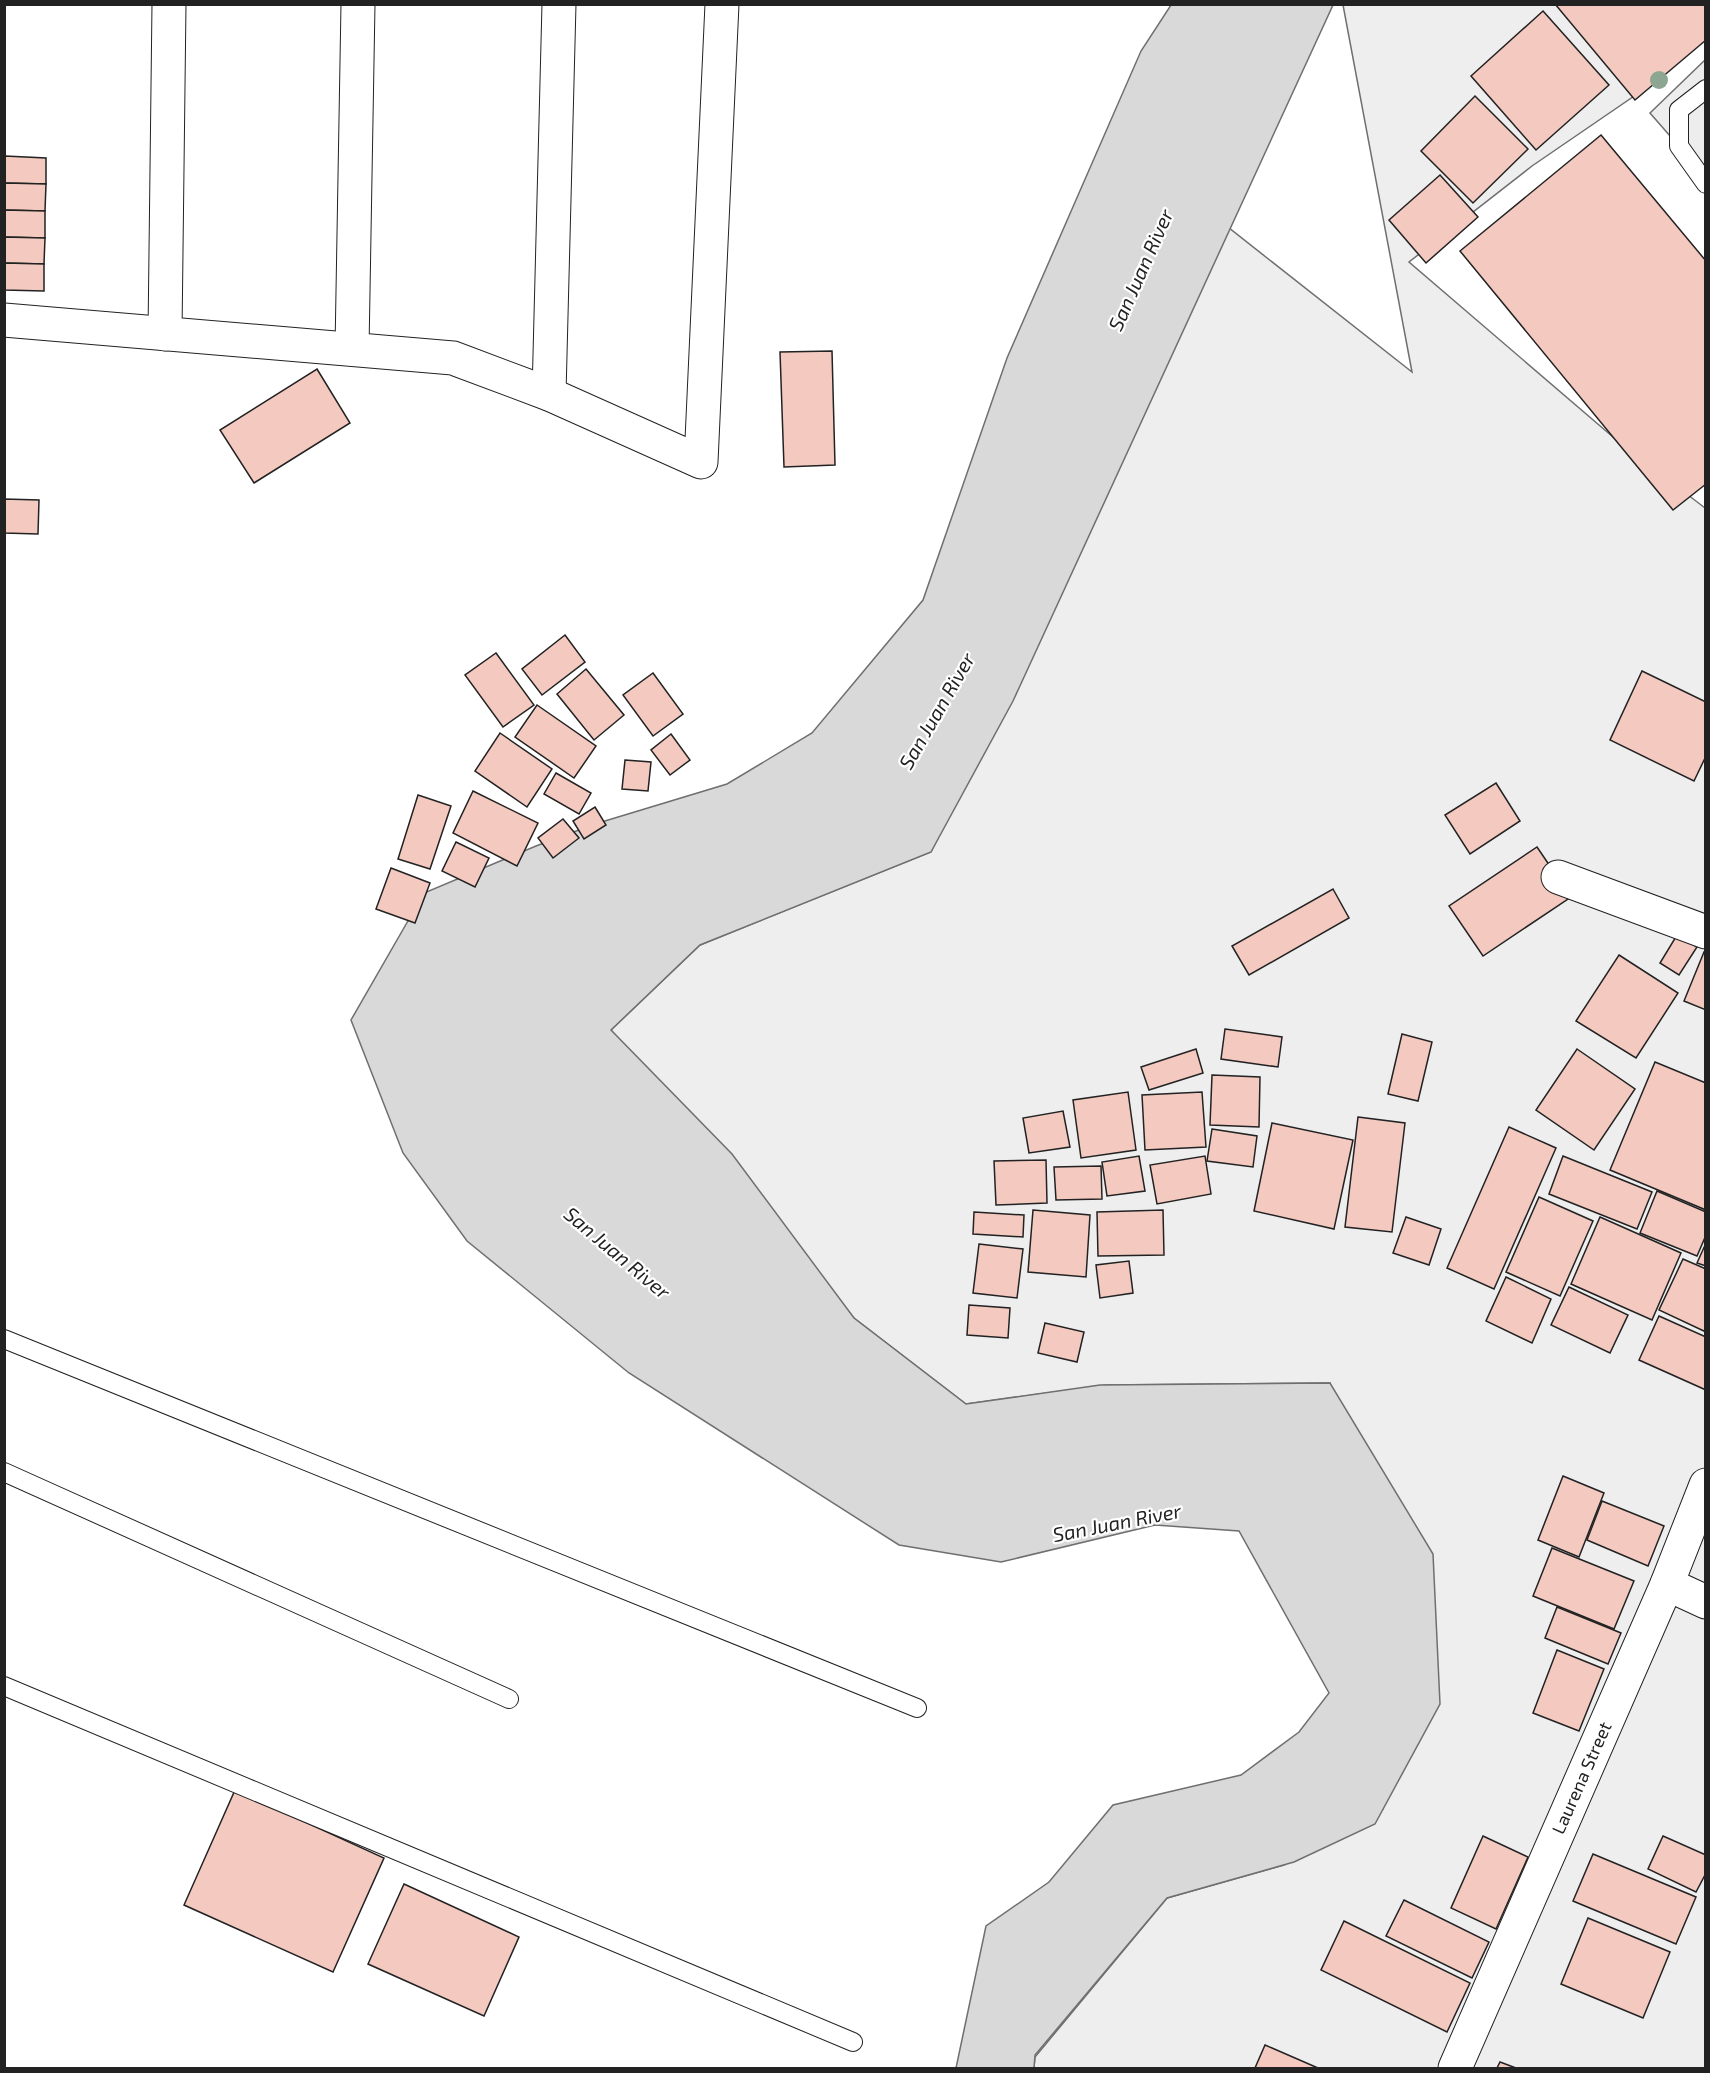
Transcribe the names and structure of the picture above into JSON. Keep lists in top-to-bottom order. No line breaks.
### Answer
{"streets":{"street":["Laurena Street"]},"water":["San Juan River"]}
